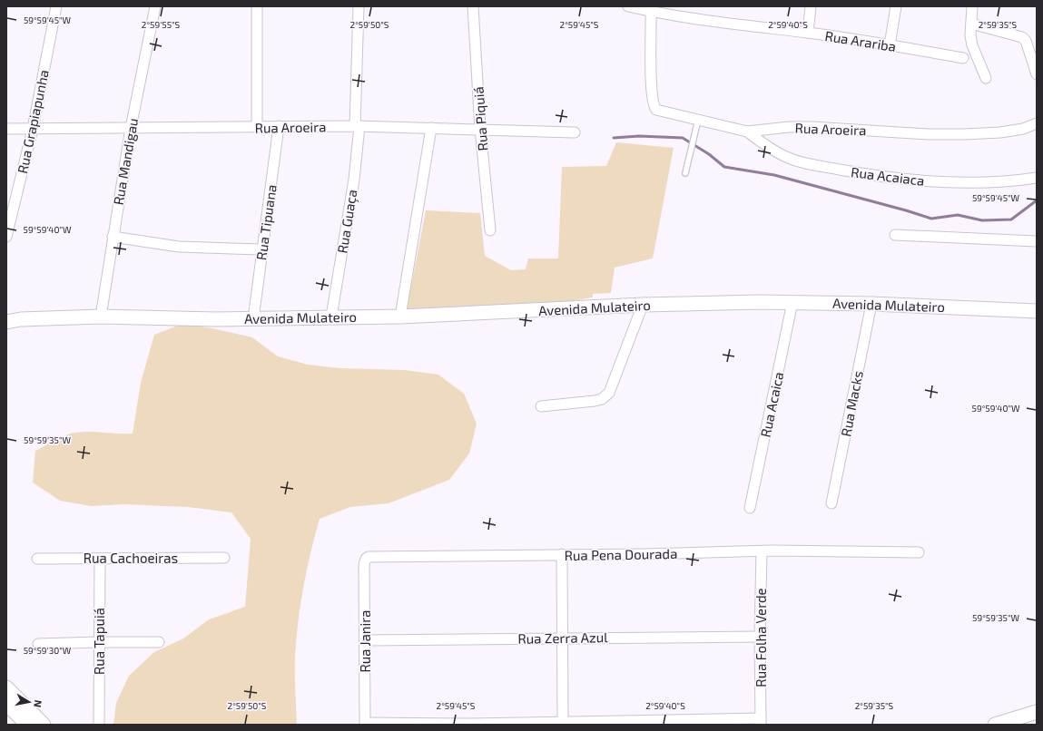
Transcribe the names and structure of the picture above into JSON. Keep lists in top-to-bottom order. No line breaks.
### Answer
{"streets":{"street":["Rua Arariba","Rua Piquiá","Rua Grapiapunha","Rua Aroeira","Rua Mandigau","Rua Acaiaca","Rua Guaça","Rua Tipuana","Avenida Mulateiro","Rua Macks","Rua Acaica","Rua Pena Dourada","Rua Cachoeiras","Rua Zerra Azul","Rua Folha Verde","Rua Tapuiá","Rua Janira"]},"crossings":[["Rua Arariba","Rua Aroeira"],["Rua Piquiá","Rua Aroeira"],["Rua Grapiapunha","Rua Aroeira"],["Rua Aroeira","Rua Mandigau"],["Rua Aroeira","Rua Acaiaca"],["Rua Aroeira","Rua Guaça"],["Rua Aroeira","Rua Tipuana"],["Rua Mandigau","Avenida Mulateiro"],["Rua Guaça","Avenida Mulateiro"],["Rua Tipuana","Avenida Mulateiro"],["Avenida Mulateiro","Rua Macks"],["Avenida Mulateiro","Rua Acaica"],["Rua Pena Dourada","Rua Folha Verde"],["Rua Pena Dourada","Rua Janira"],["Rua Cachoeiras","Rua Tapuiá"],["Rua Zerra Azul","Rua Folha Verde"],["Rua Zerra Azul","Rua Janira"]],"north":"right","coordinates":["59°59'45\"W","2°59'55\"S","2°59'50\"S","2°59'45\"S","2°59'40\"S","2°59'35\"S","59°59'40\"W","59°59'35\"W","59°59'30\"W"]}
